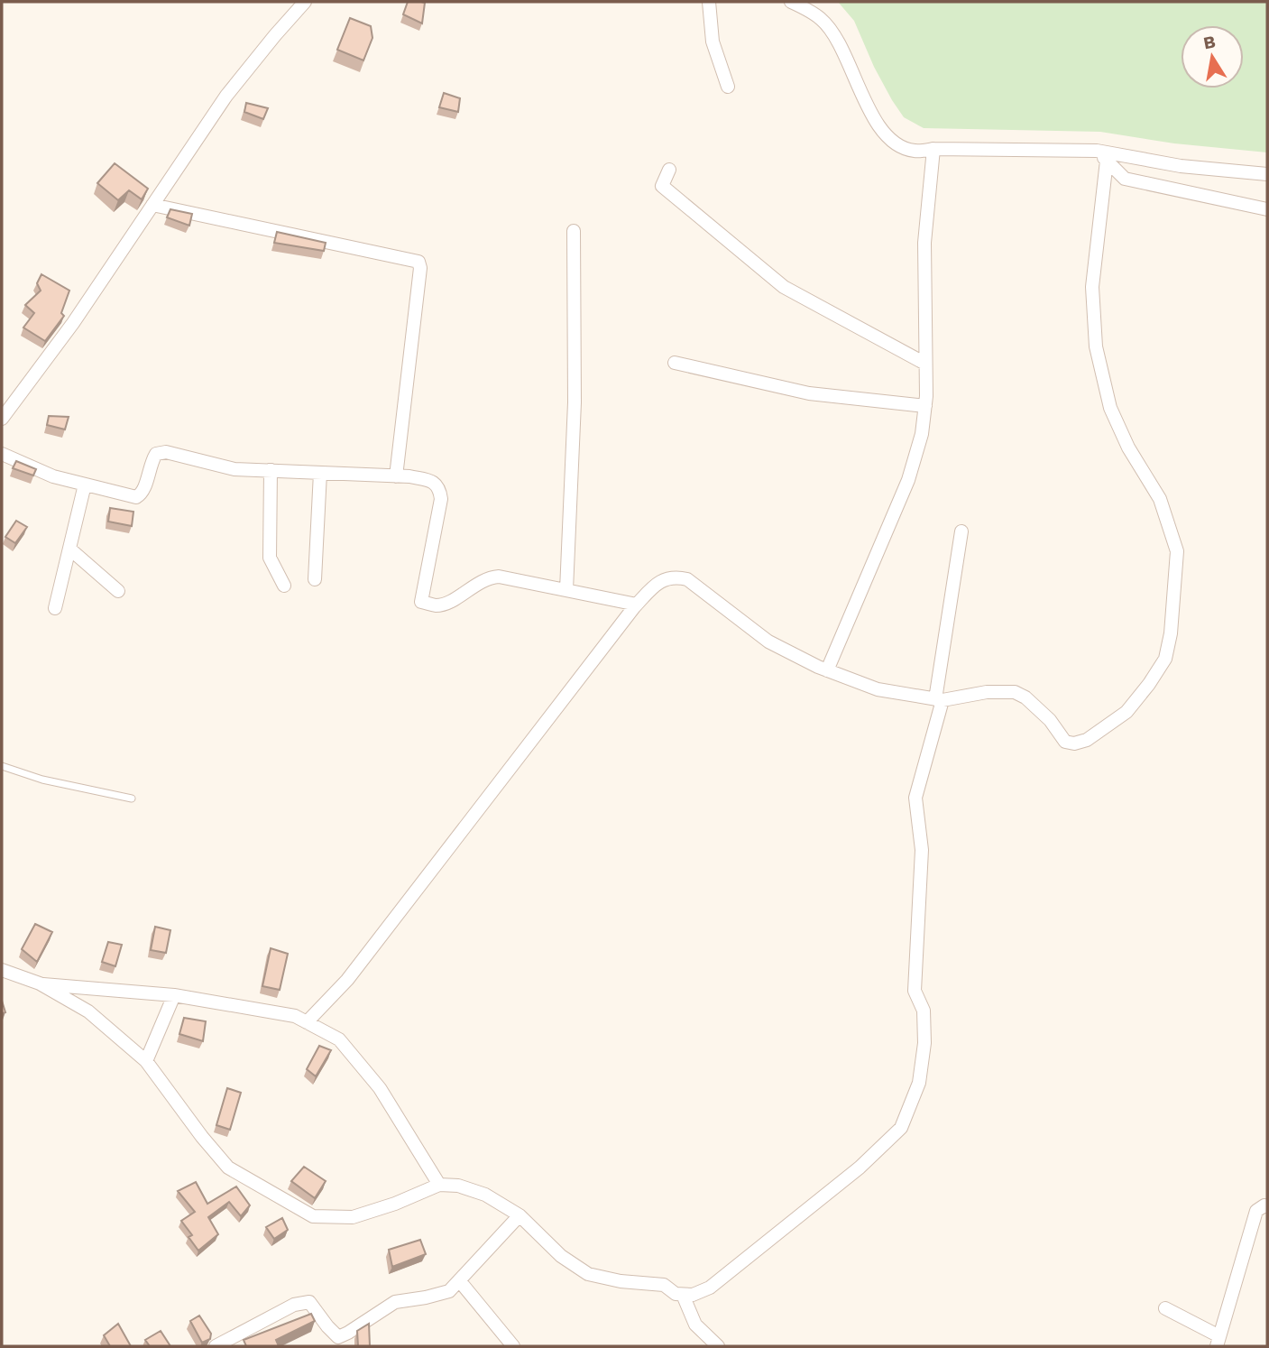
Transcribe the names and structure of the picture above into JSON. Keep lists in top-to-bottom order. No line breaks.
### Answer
{"north":"top"}
